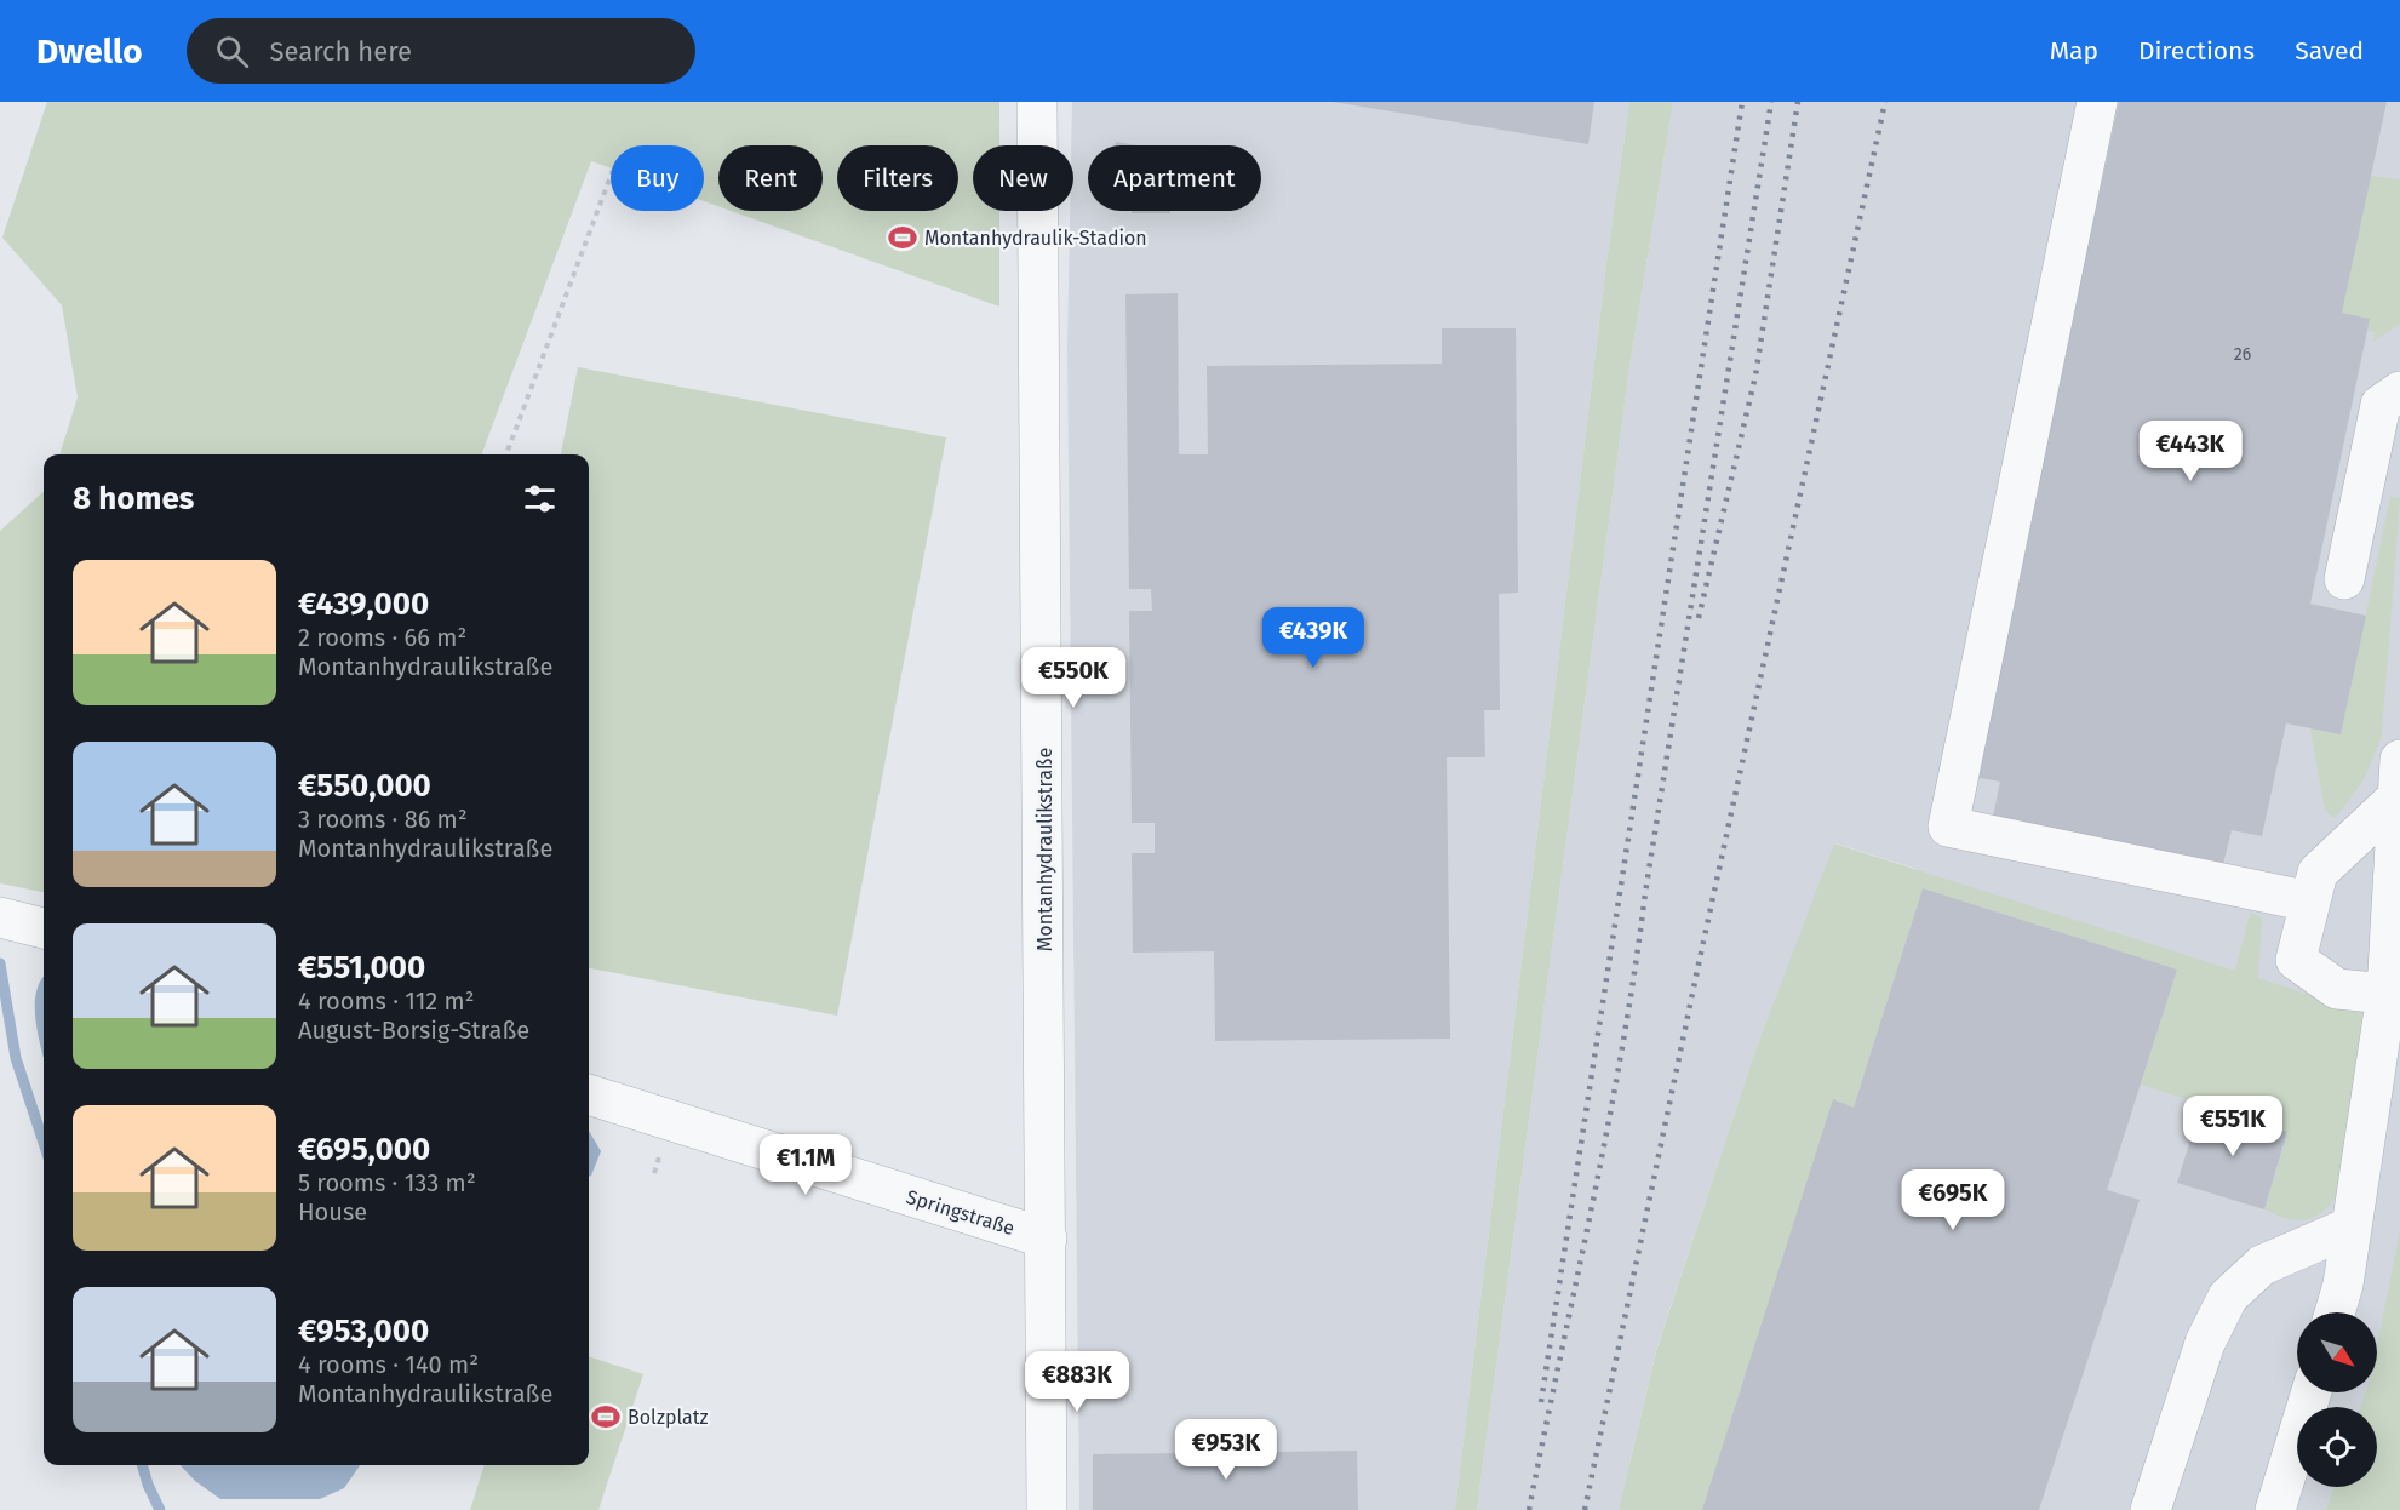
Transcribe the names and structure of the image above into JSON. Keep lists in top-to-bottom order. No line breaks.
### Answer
{"streets":{"street":["Montanhydraulikstraße","Springstraße"]},"crossings":[["Montanhydraulikstraße","Springstraße"]],"places":{"sports":["Montanhydraulik-Stadion","Bolzplatz"]},"house_numbers":["26"],"north":"bottom right","page":{"header":"Dwello","search":"Search here","nav":["Map","Directions","Saved"],"chip":["Buy","Rent","Filters","New","Apartment"],"price":["€443K","€439K","€550K","€551K","€1.1M","€695K","€883K","€953K"],"heading":"8 homes","list":[{"name":"€439,000","note":"2 rooms · 66 m² · Montanhydraulikstraße"},{"name":"€550,000","note":"3 rooms · 86 m² · Montanhydraulikstraße"},{"name":"€551,000","note":"4 rooms · 112 m² · August-Borsig-Straße"},{"name":"€695,000","note":"5 rooms · 133 m² · House"},{"name":"€953,000","note":"4 rooms · 140 m² · Montanhydraulikstraße"}]}}
